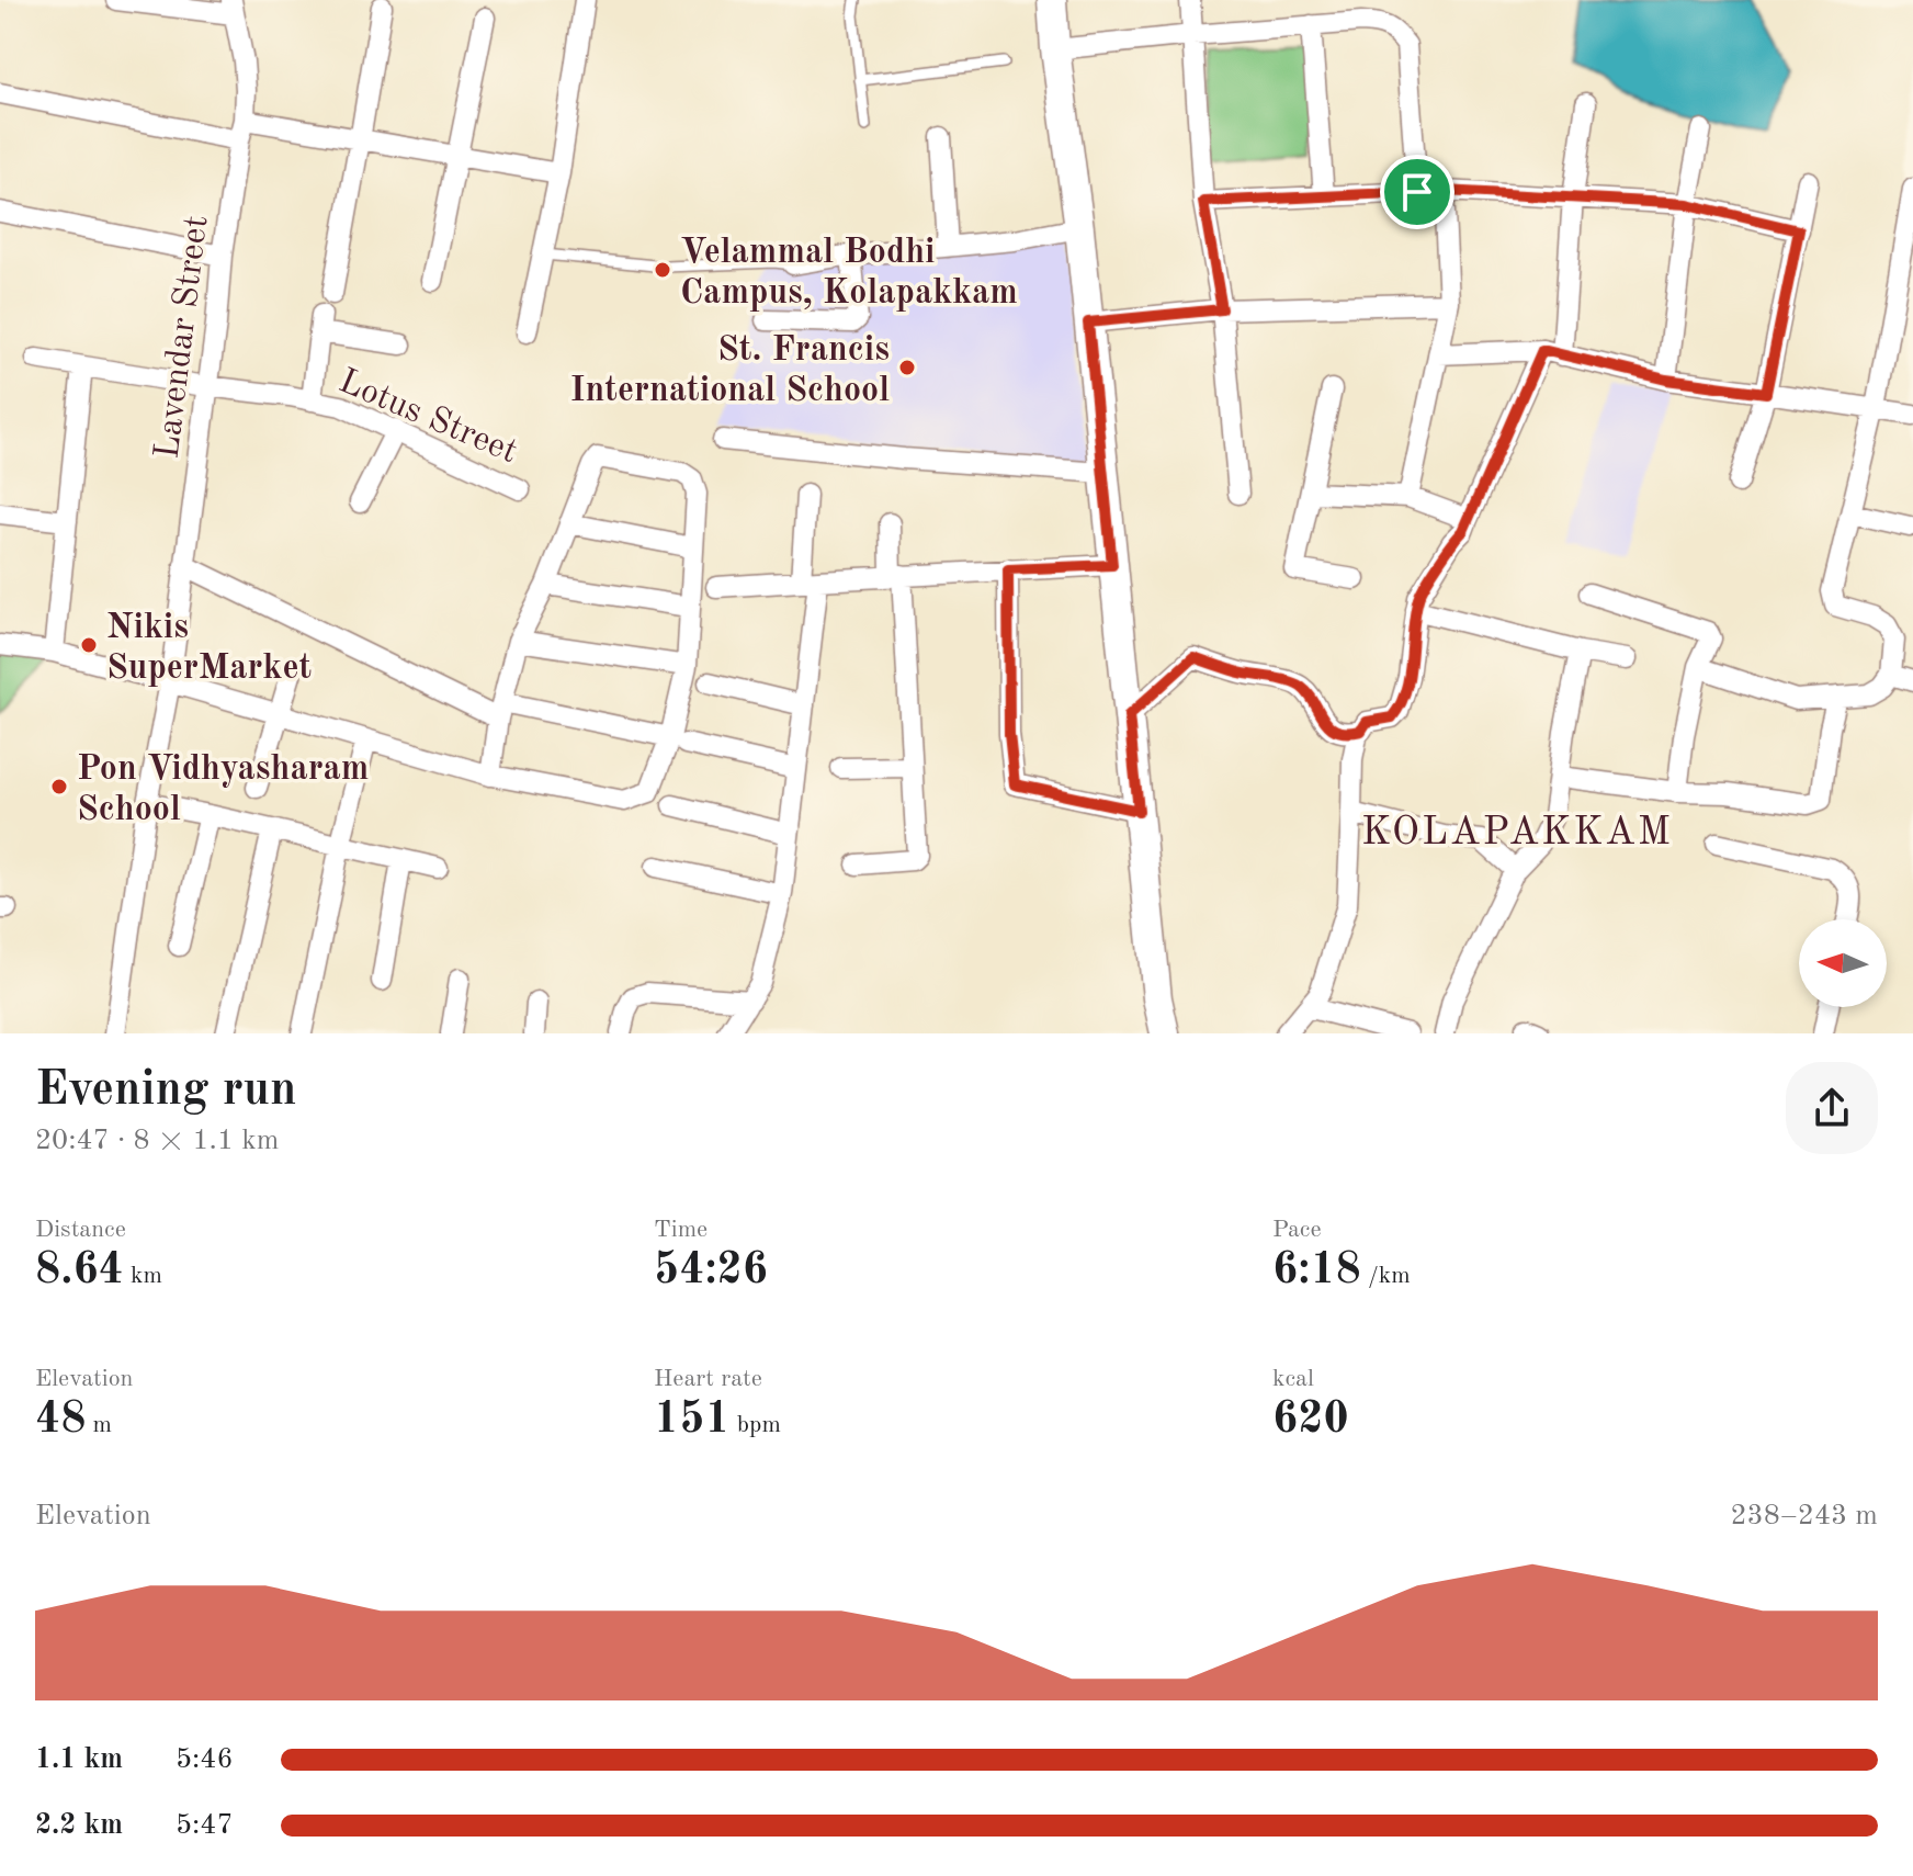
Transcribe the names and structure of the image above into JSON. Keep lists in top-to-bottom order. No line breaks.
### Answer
{"streets":{"street":["Lavendar Street","Lotus Street"]},"crossings":[["Lavendar Street","Lotus Street"]],"districts":["KOLAPAKKAM"],"places":["Velammal Bodhi Campus, Kolapakkam","St. Francis International School","Nikis SuperMarket","Pon Vidhyasharam School"],"north":"left","page":{"heading":["Evening run","20:47 · 8 × 1.1 km"],"stats":[["Distance","8.64 km"],["Time","54:26"],["Pace","6:18 /km"],["Elevation","48 m"],["Heart rate","151 bpm"],["kcal","620"]],"chart":["Elevation","238–243 m"],"list":[{"name":"1.1 km","note":"5:46"},{"name":"2.2 km","note":"5:47"}]}}
